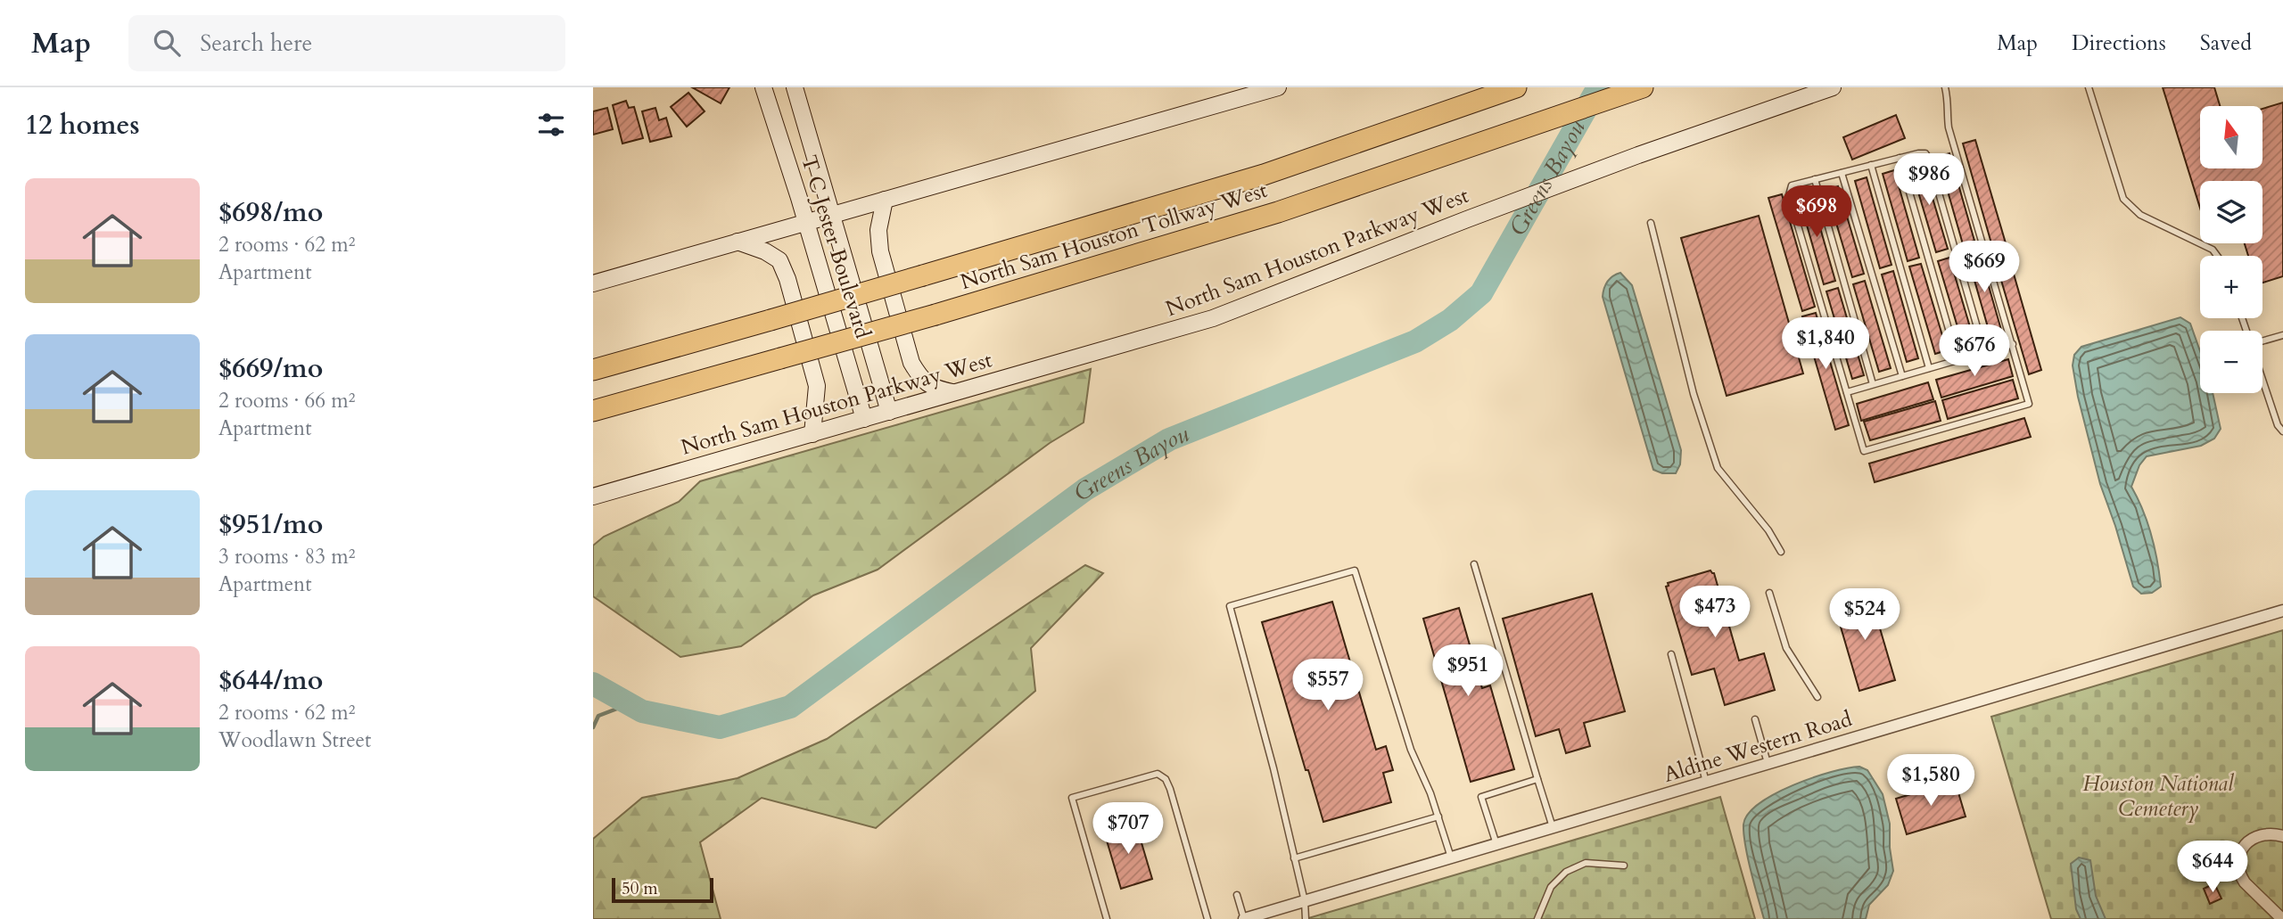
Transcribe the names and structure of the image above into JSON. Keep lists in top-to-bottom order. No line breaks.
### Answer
{"streets":{"highway":["North Sam Houston Tollway West"],"main road":["T C Jester Boulevard","North Sam Houston Parkway West"],"street":["Aldine Western Road"]},"crossings":[["T C Jester Boulevard","North Sam Houston Parkway West"]],"water":["Greens Bayou"],"parks":["Houston National Cemetery"],"scale_bar":"50 m","north":"top","page":{"header":"Map","search":"Search here","nav":["Map","Directions","Saved"],"heading":"12 homes","map_buttons":["+","−"],"price":["$986","$698","$669","$1,840","$676","$473","$524","$951","$557","$1,580","$707","$644"],"list":[{"name":"$698/mo","note":"2 rooms · 62 m² · Apartment"},{"name":"$669/mo","note":"2 rooms · 66 m² · Apartment"},{"name":"$951/mo","note":"3 rooms · 83 m² · Apartment"},{"name":"$644/mo","note":"2 rooms · 62 m² · Woodlawn Street"}],"scale":"50 m"}}
